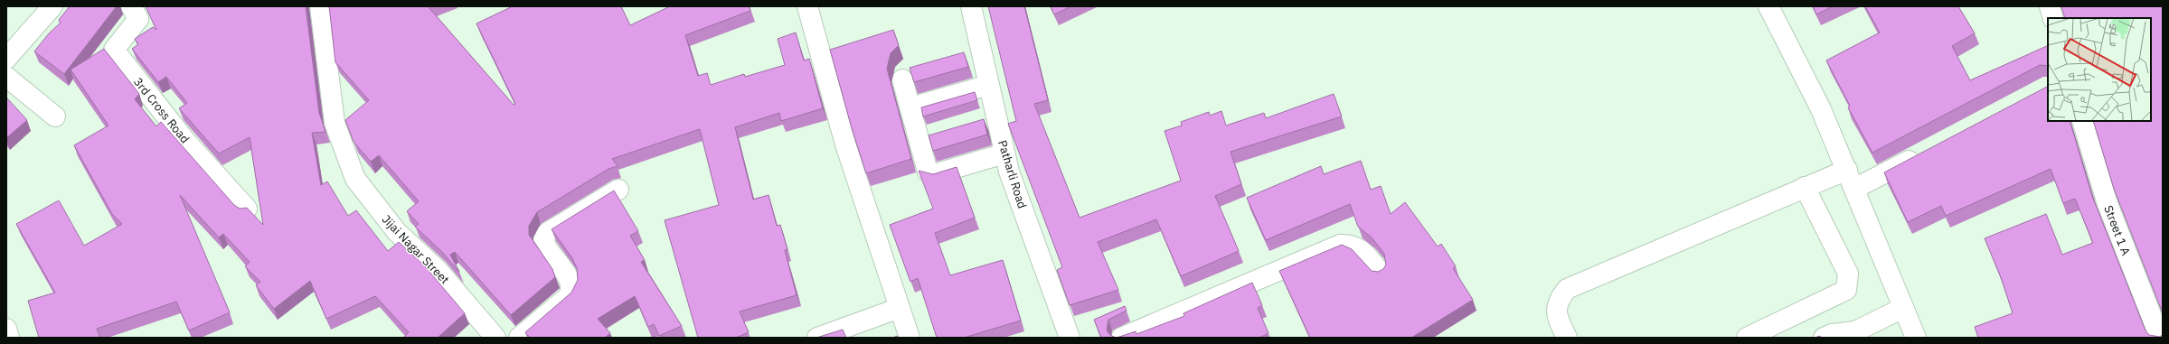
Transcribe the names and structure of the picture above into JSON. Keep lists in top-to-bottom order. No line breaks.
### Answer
{"streets":{"street":["3rd Cross Road","Patharli Road","Street 1 A","Jijai Nagar Street"]}}
